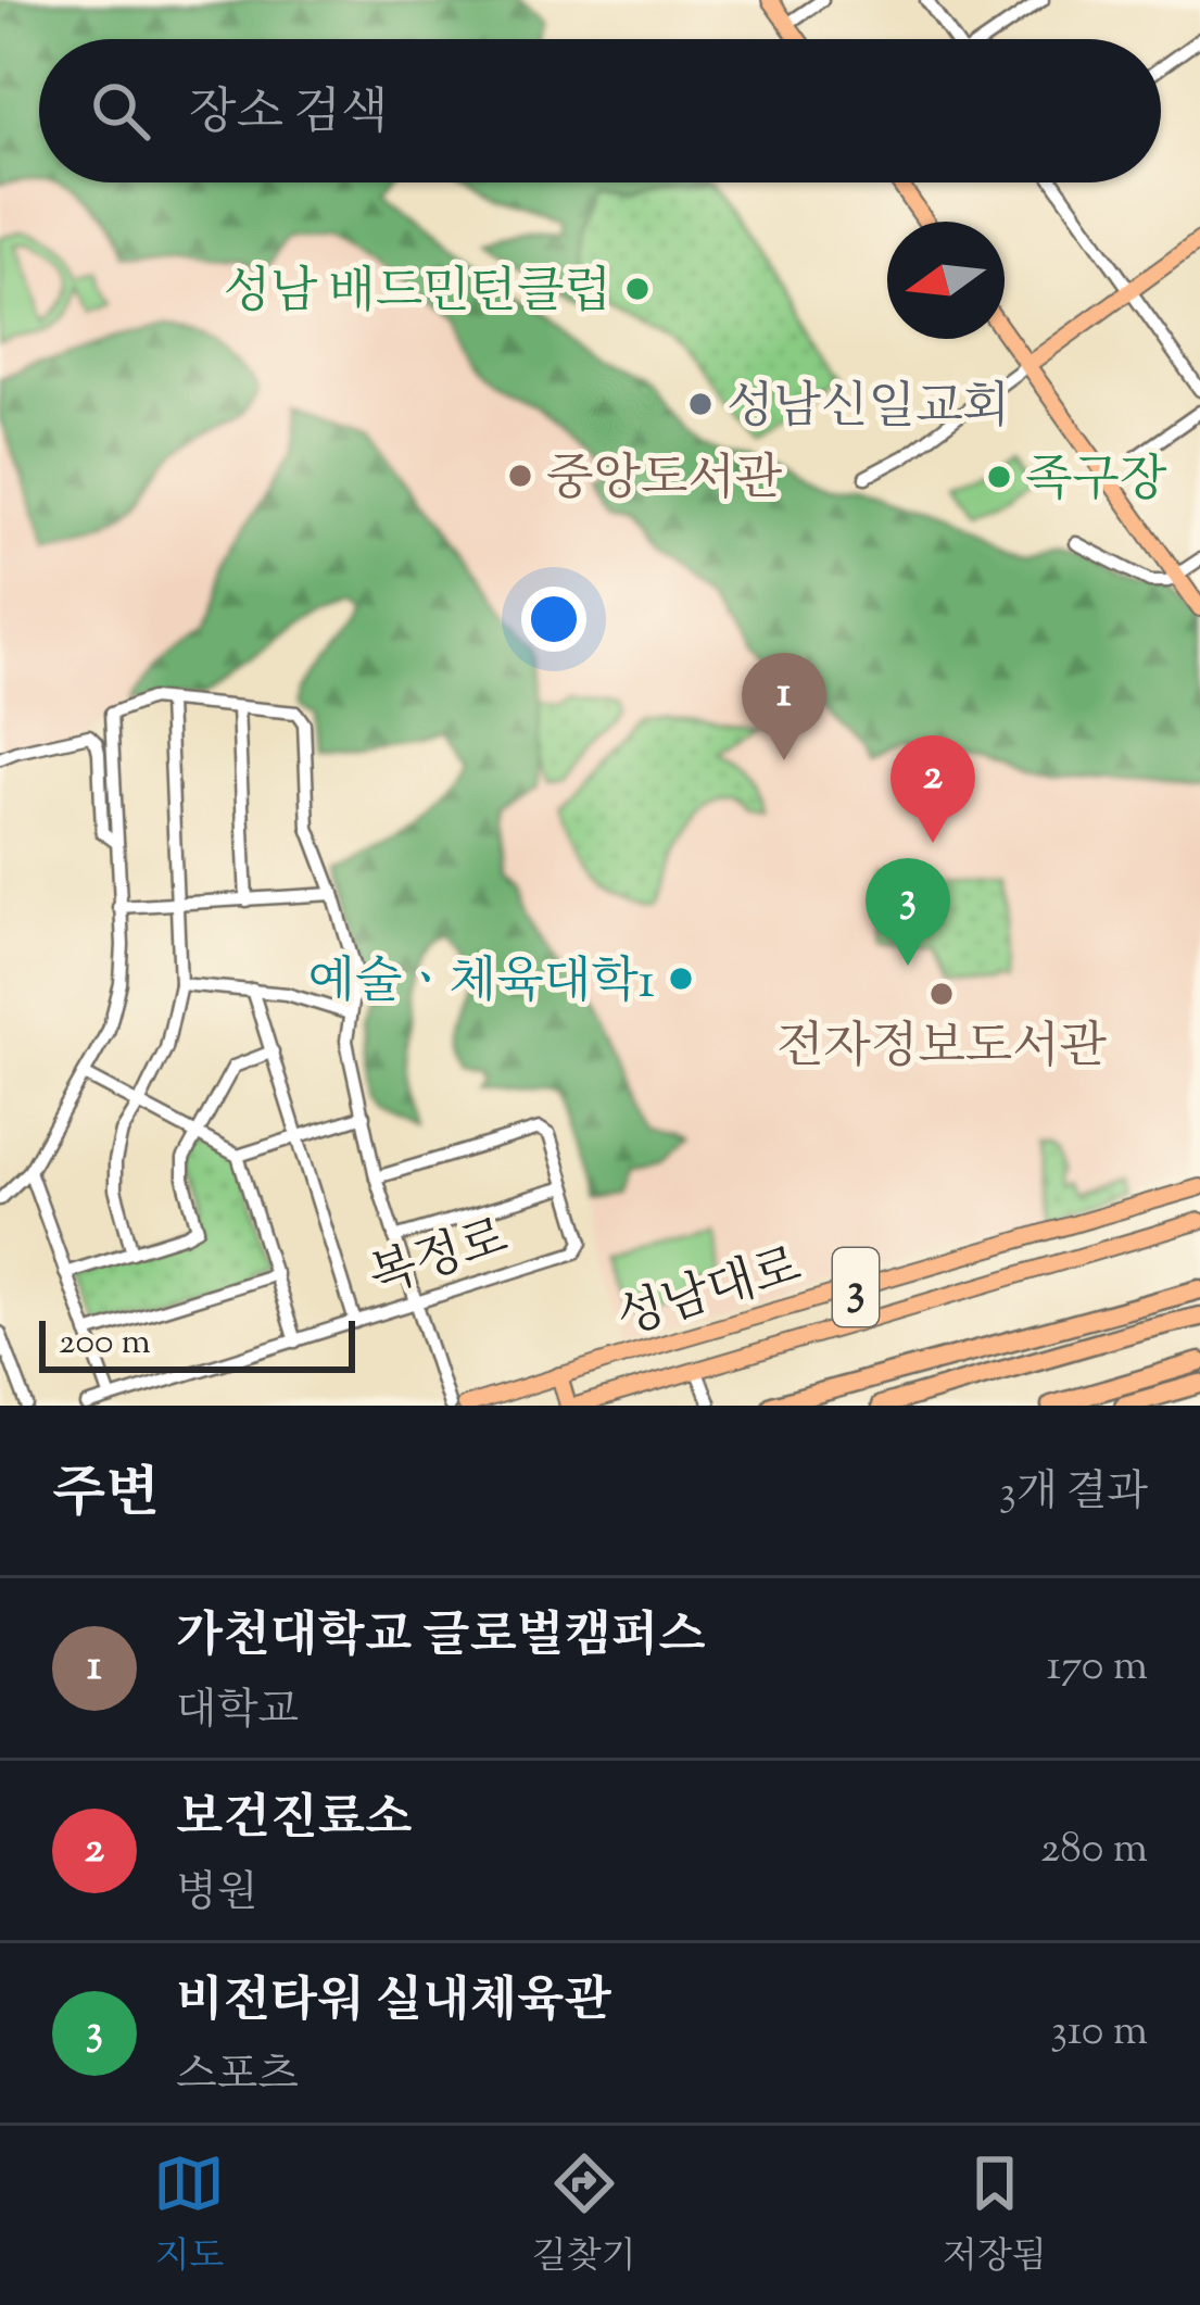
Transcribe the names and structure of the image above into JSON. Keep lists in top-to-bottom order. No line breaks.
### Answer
{"streets":{"main road":["3","성남대로"],"street":["복정로"]},"places":["성남 배드민턴클럽","성남신일교회","중앙도서관","족구장","예술ㆍ체육대학1","전자정보도서관"],"scale_bar":"200 m","north":"left","page":{"search":"장소 검색","pins":["1","2","3"],"scale":"200 m","heading":["주변","3개 결과"],"list":[{"mark":"1","name":"가천대학교 글로벌캠퍼스","note":"대학교","value":"170 m"},{"mark":"2","name":"보건진료소","note":"병원","value":"280 m"},{"mark":"3","name":"비전타워 실내체육관","note":"스포츠","value":"310 m"}],"nav":["지도","길찾기","저장됨"]}}
